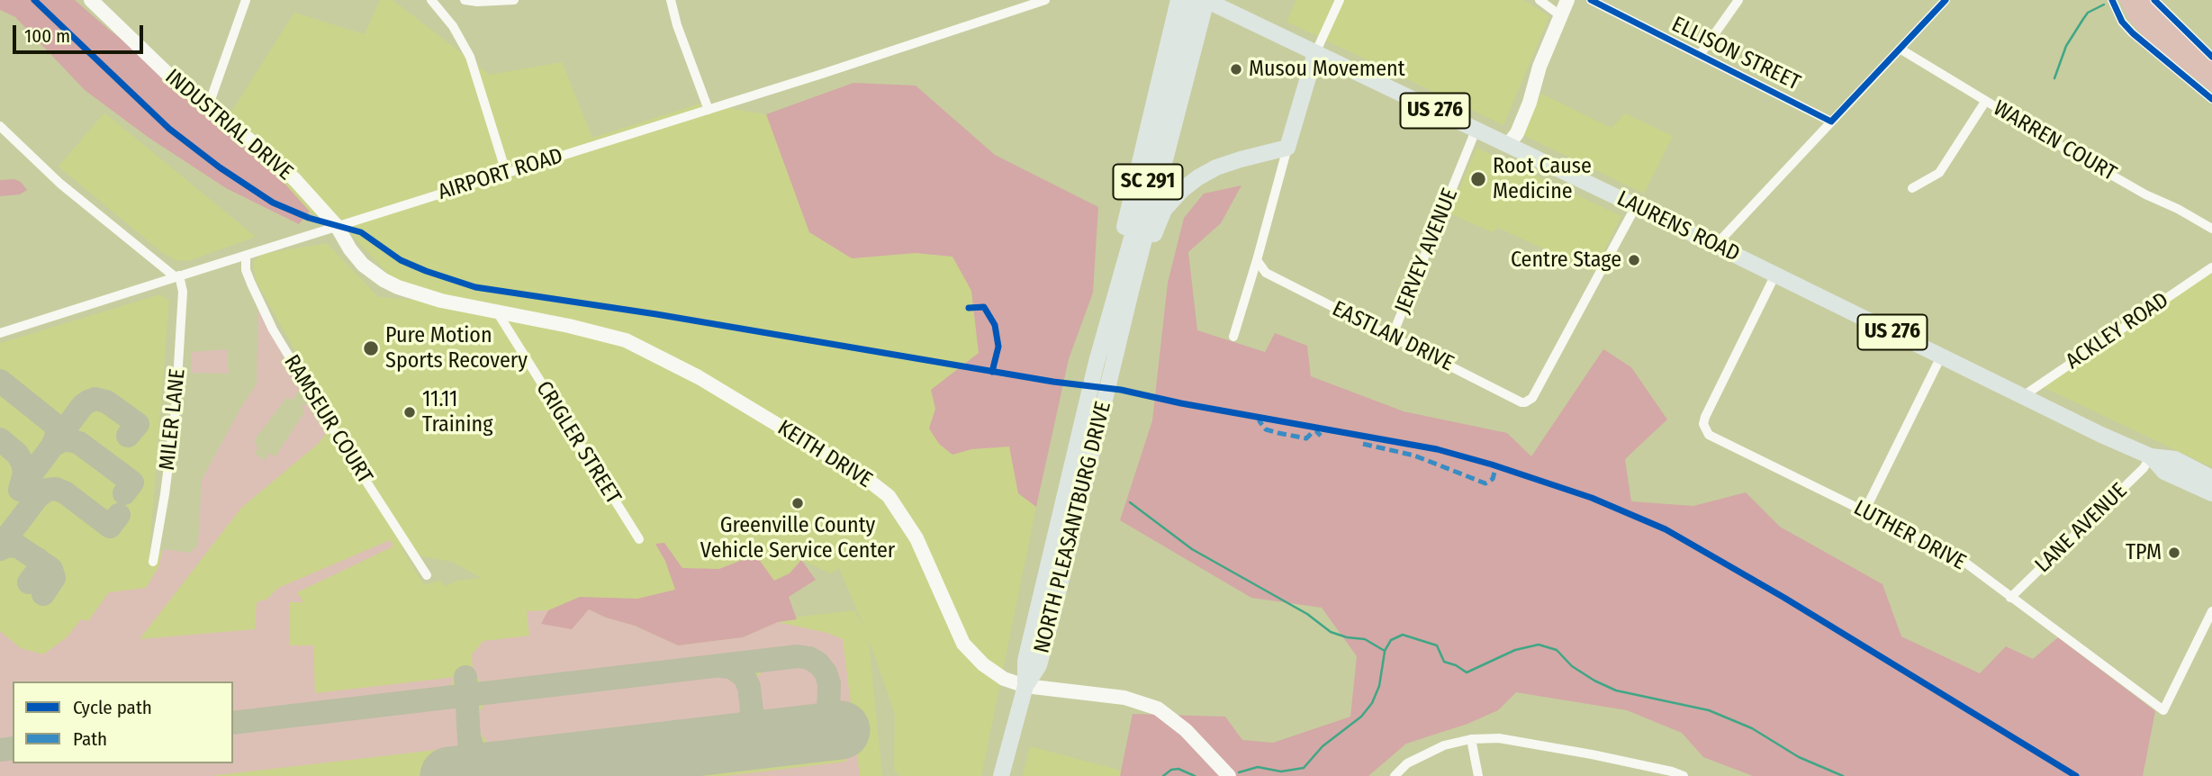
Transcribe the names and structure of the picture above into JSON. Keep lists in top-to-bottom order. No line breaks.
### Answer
{"streets":{"main road":["US 276","SC 291","LAURENS ROAD","NORTH PLEASANTBURG DRIVE"],"street":["ELLISON STREET","INDUSTRIAL DRIVE","WARREN COURT","AIRPORT ROAD","JERVEY AVENUE","ACKLEY ROAD","EASTLAN DRIVE","MILER LANE","RAMSEUR COURT","CRIGLER STREET","KEITH DRIVE","LANE AVENUE","LUTHER DRIVE"]},"crossings":[["INDUSTRIAL DRIVE","AIRPORT ROAD"],["INDUSTRIAL DRIVE","KEITH DRIVE"],["AIRPORT ROAD","MILER LANE"],["AIRPORT ROAD","RAMSEUR COURT"],["AIRPORT ROAD","KEITH DRIVE"],["LAURENS ROAD","JERVEY AVENUE"],["LAURENS ROAD","ACKLEY ROAD"],["LAURENS ROAD","EASTLAN DRIVE"],["LAURENS ROAD","NORTH PLEASANTBURG DRIVE"],["LAURENS ROAD","LANE AVENUE"],["LAURENS ROAD","LUTHER DRIVE"],["JERVEY AVENUE","EASTLAN DRIVE"],["CRIGLER STREET","KEITH DRIVE"],["KEITH DRIVE","NORTH PLEASANTBURG DRIVE"],["LANE AVENUE","LUTHER DRIVE"]],"places":["Musou Movement","Root Cause Medicine","Centre Stage","Pure Motion Sports Recovery","11.11 Training","Greenville County Vehicle Service Center","TPM"],"legend":["Cycle path","Path"],"scale_bar":"100 m"}
